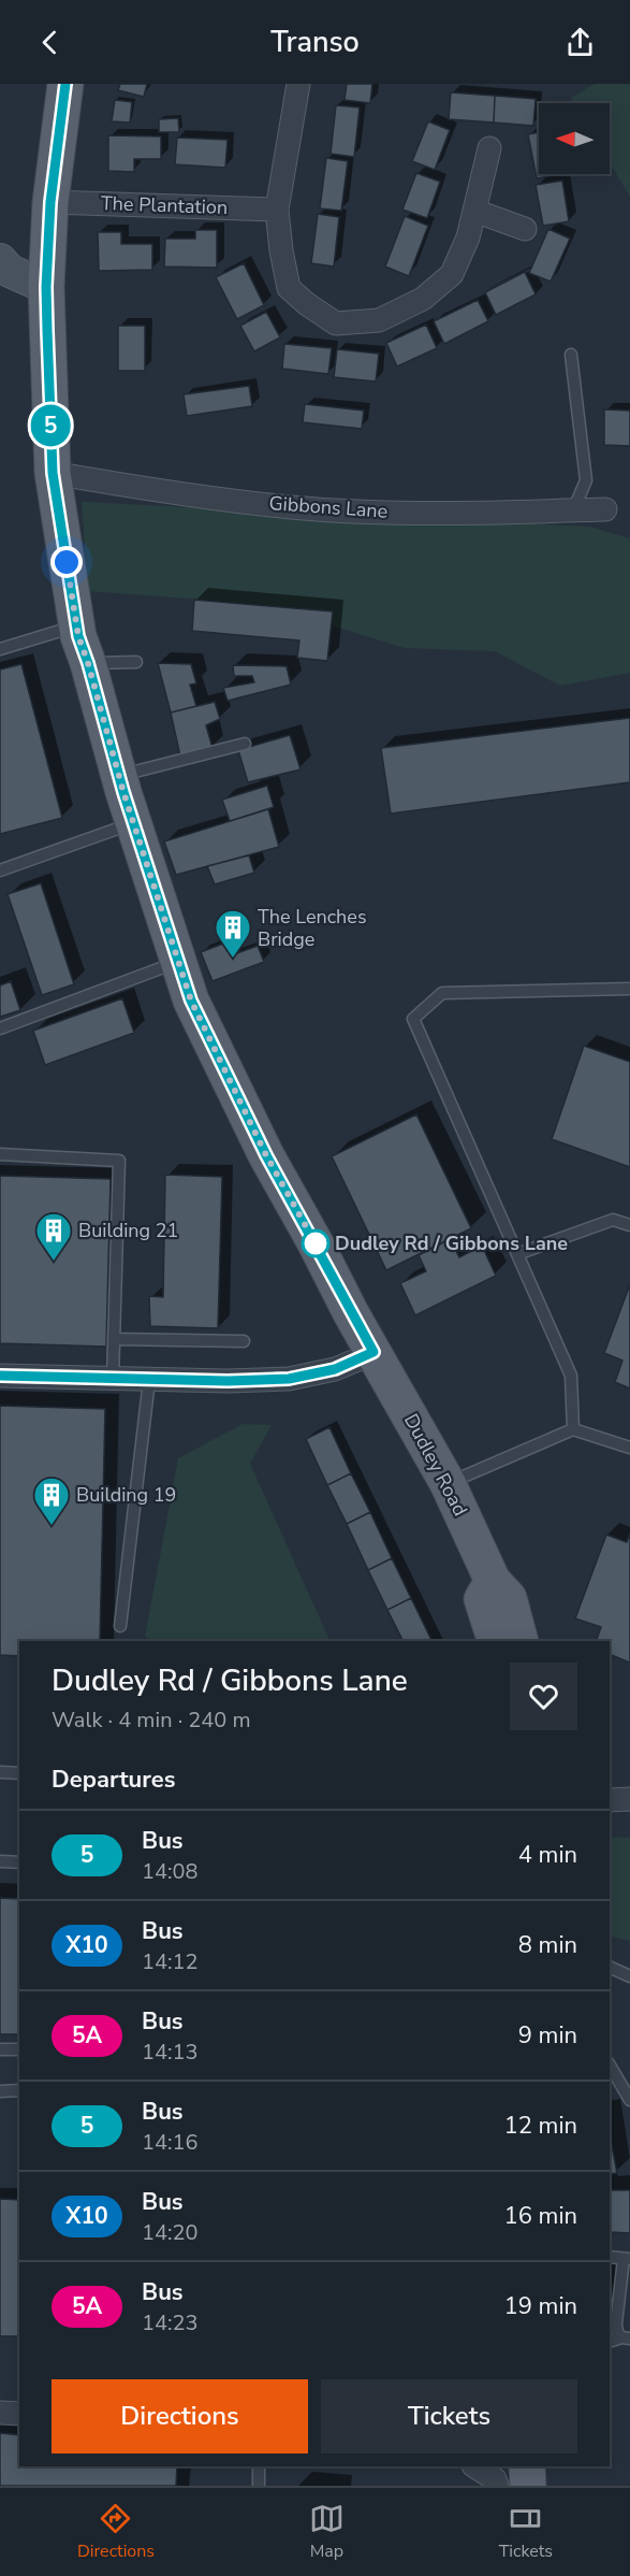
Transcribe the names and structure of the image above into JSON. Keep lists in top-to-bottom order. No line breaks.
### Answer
{"streets":{"main road":["Dudley Road"],"street":["The Plantation","Gibbons Lane"]},"crossings":[["The Plantation","Dudley Road"],["Gibbons Lane","Dudley Road"]],"places":{"building":["The Lenches Bridge","Building 21","Building 19"],"other":["Dudley Rd / Gibbons Lane"]},"lines":["bus line 5"],"north":"left","page":{"header":"Transo","on_map":"5","heading":[["Dudley Rd / Gibbons Lane","Walk · 4 min · 240 m"],"Departures"],"list":[{"mark":"5","name":"Bus","note":"14:08","value":"4 min"},{"mark":"X10","name":"Bus","note":"14:12","value":"8 min"},{"mark":"5A","name":"Bus","note":"14:13","value":"9 min"},{"mark":"5","name":"Bus","note":"14:16","value":"12 min"},{"mark":"X10","name":"Bus","note":"14:20","value":"16 min"},{"mark":"5A","name":"Bus","note":"14:23","value":"19 min"}],"buttons":["Directions","Tickets"],"tabs":["Directions","Map","Tickets"]}}
